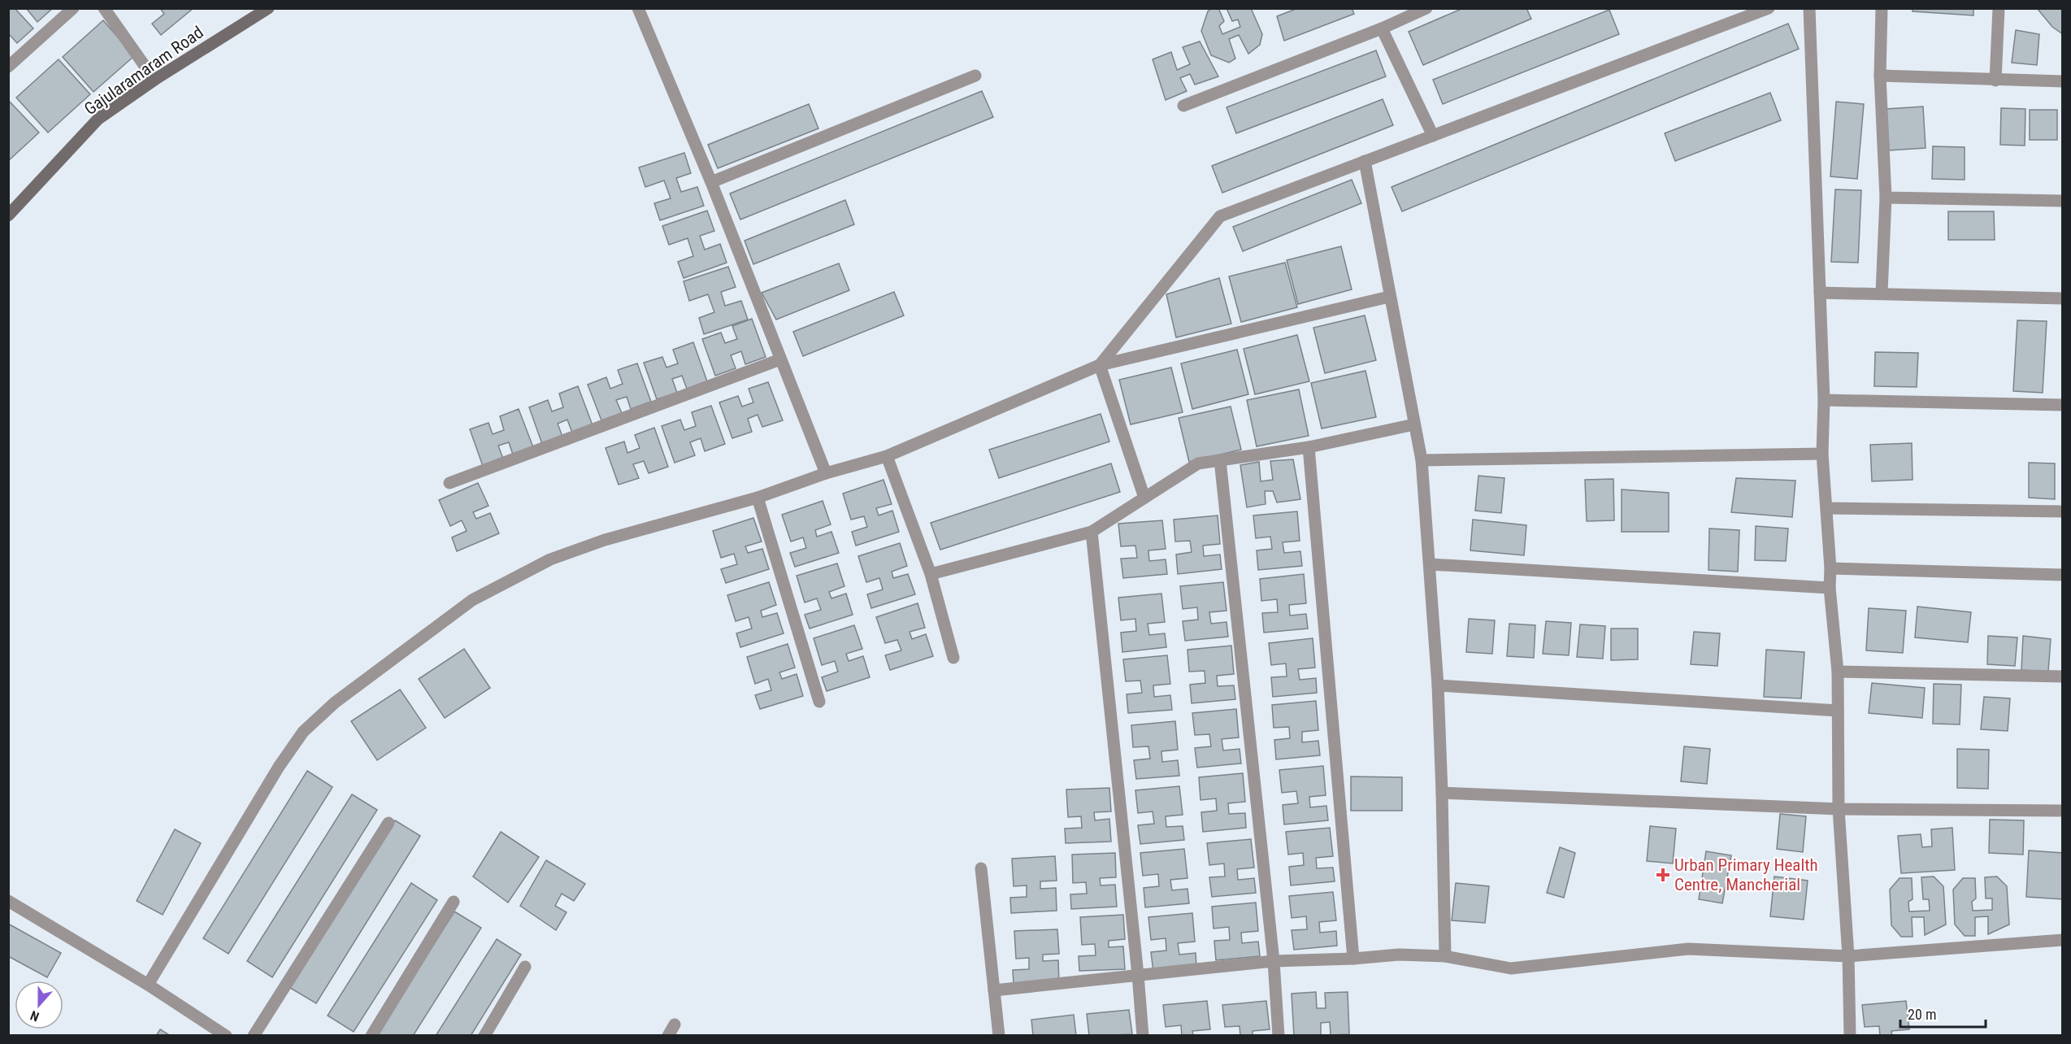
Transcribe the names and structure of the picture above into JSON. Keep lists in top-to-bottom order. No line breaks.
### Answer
{"streets":{"main road":["Gajularamaram Road"]},"places":{"health":["Urban Primary Health Centre, Mancherial"]},"scale_bar":"20 m","north":"bottom"}
